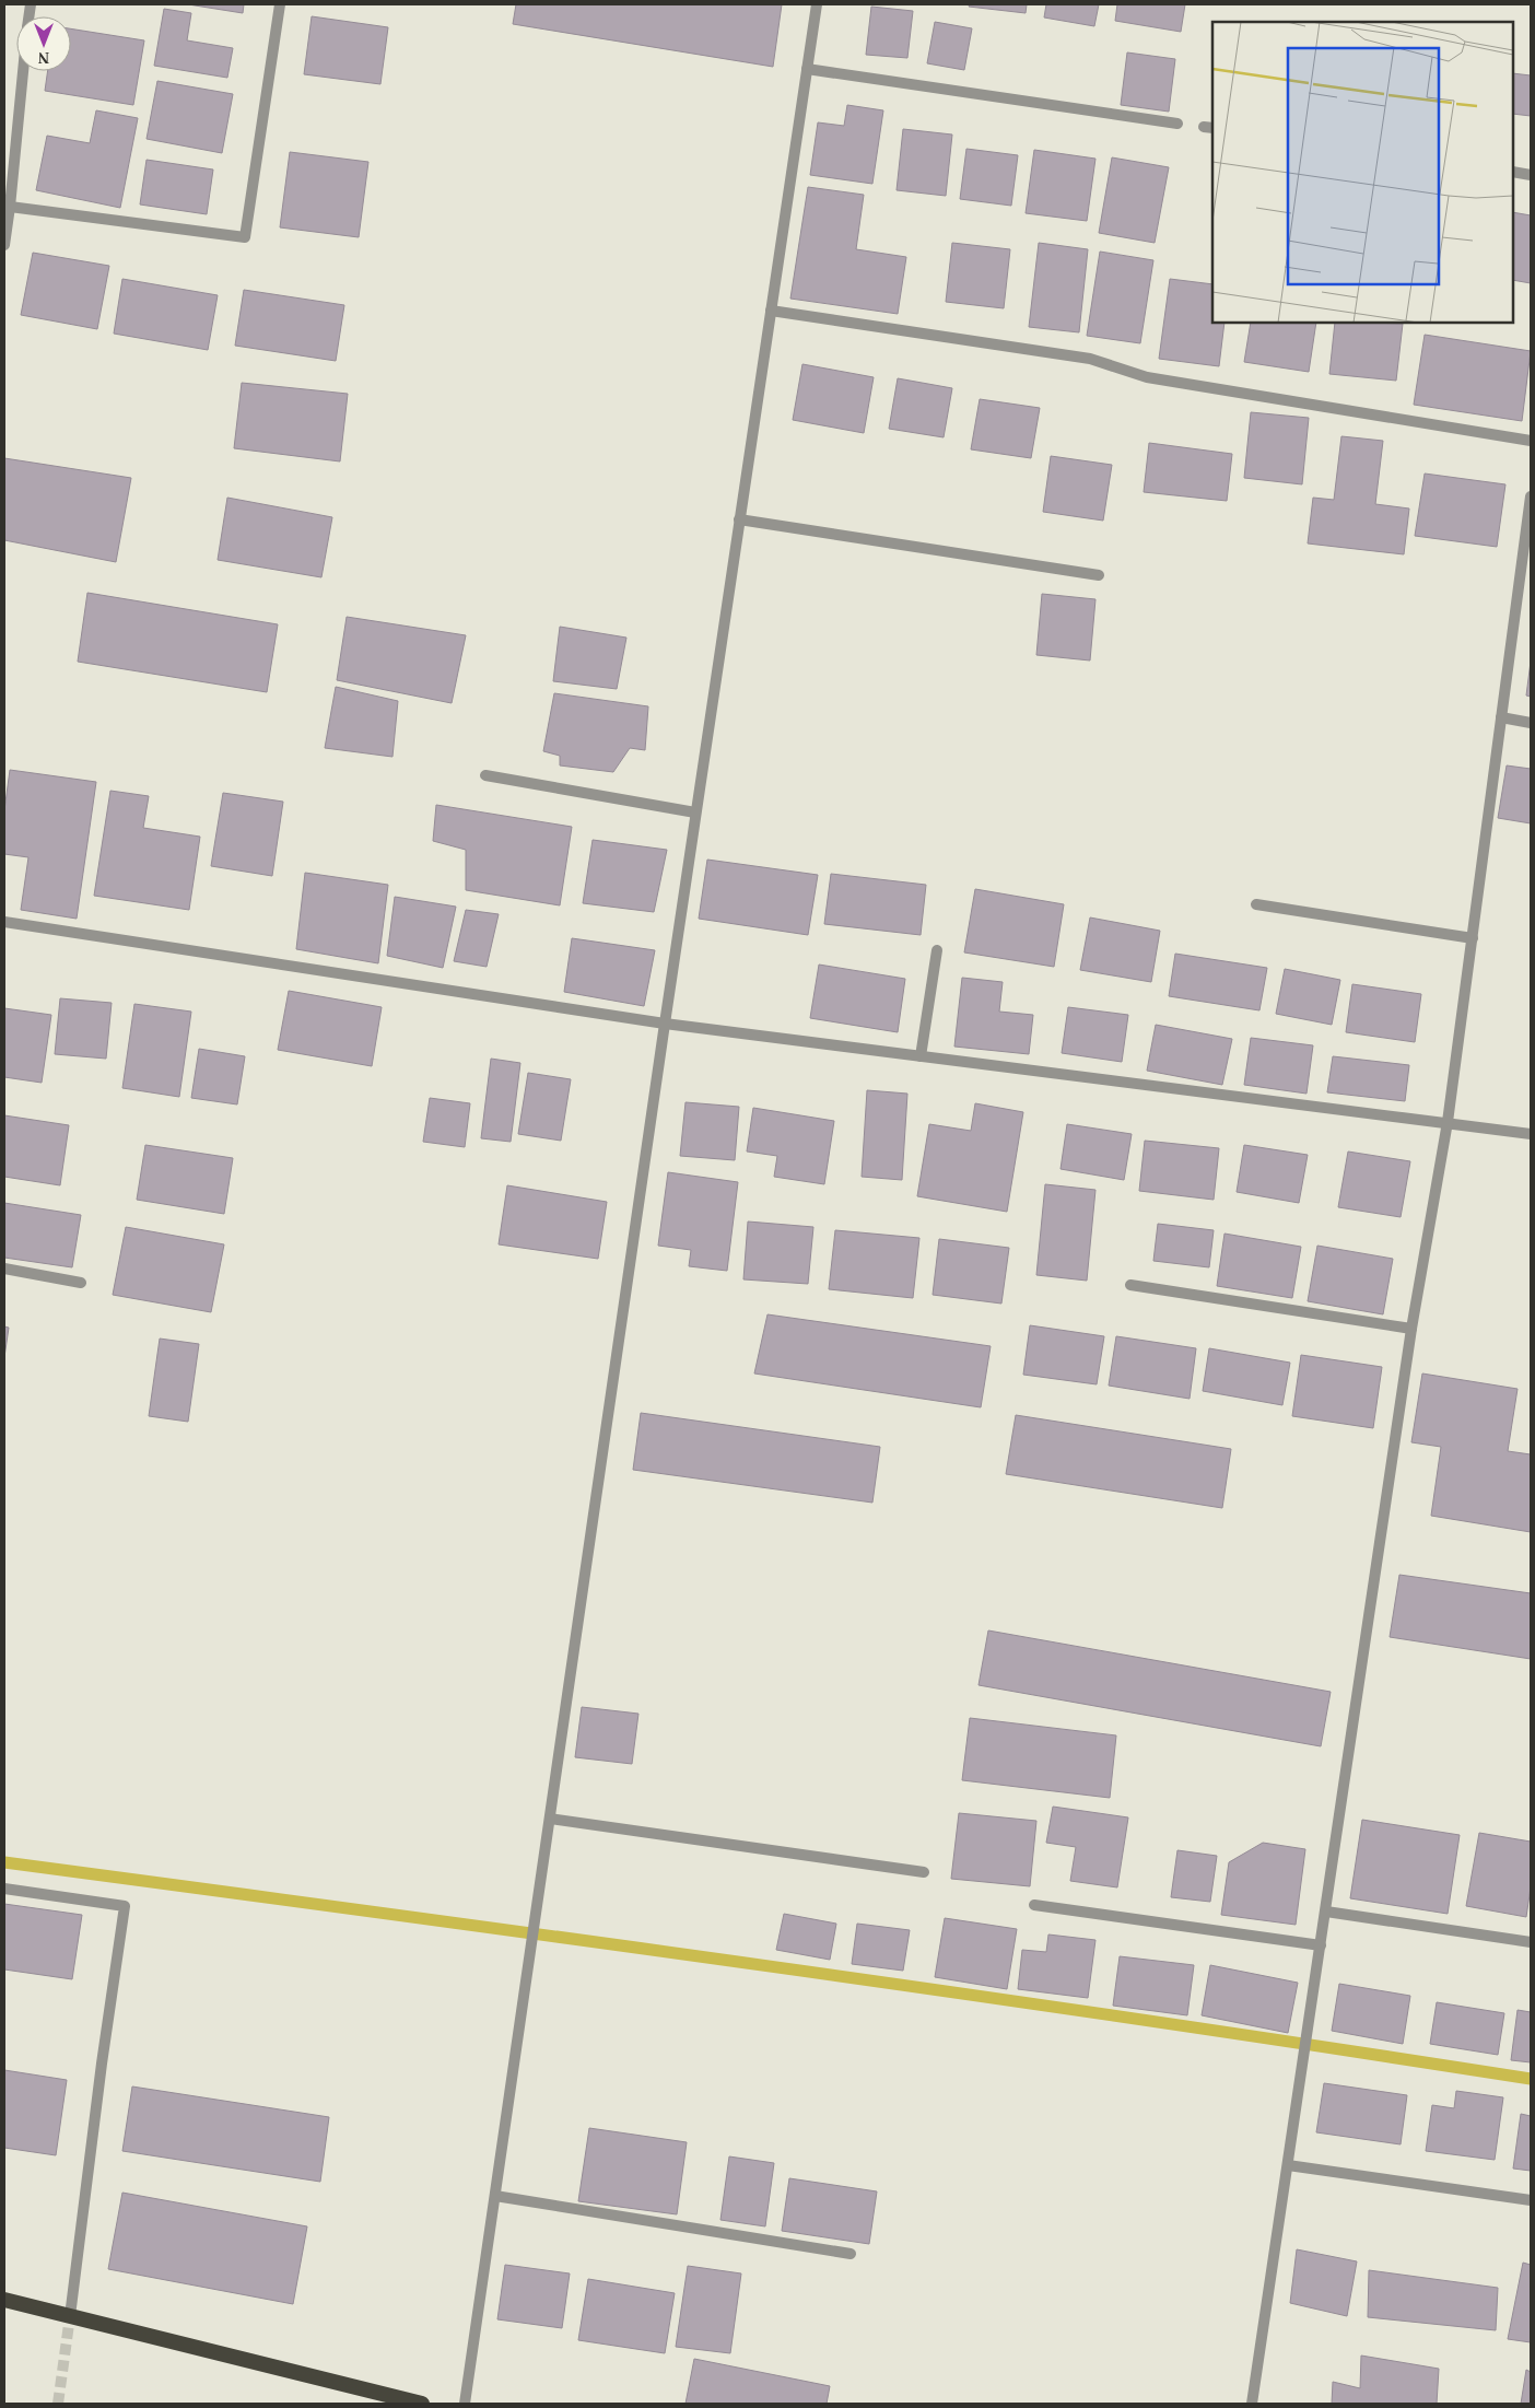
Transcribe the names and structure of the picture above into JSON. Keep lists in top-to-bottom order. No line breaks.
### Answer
{"north":"bottom"}
